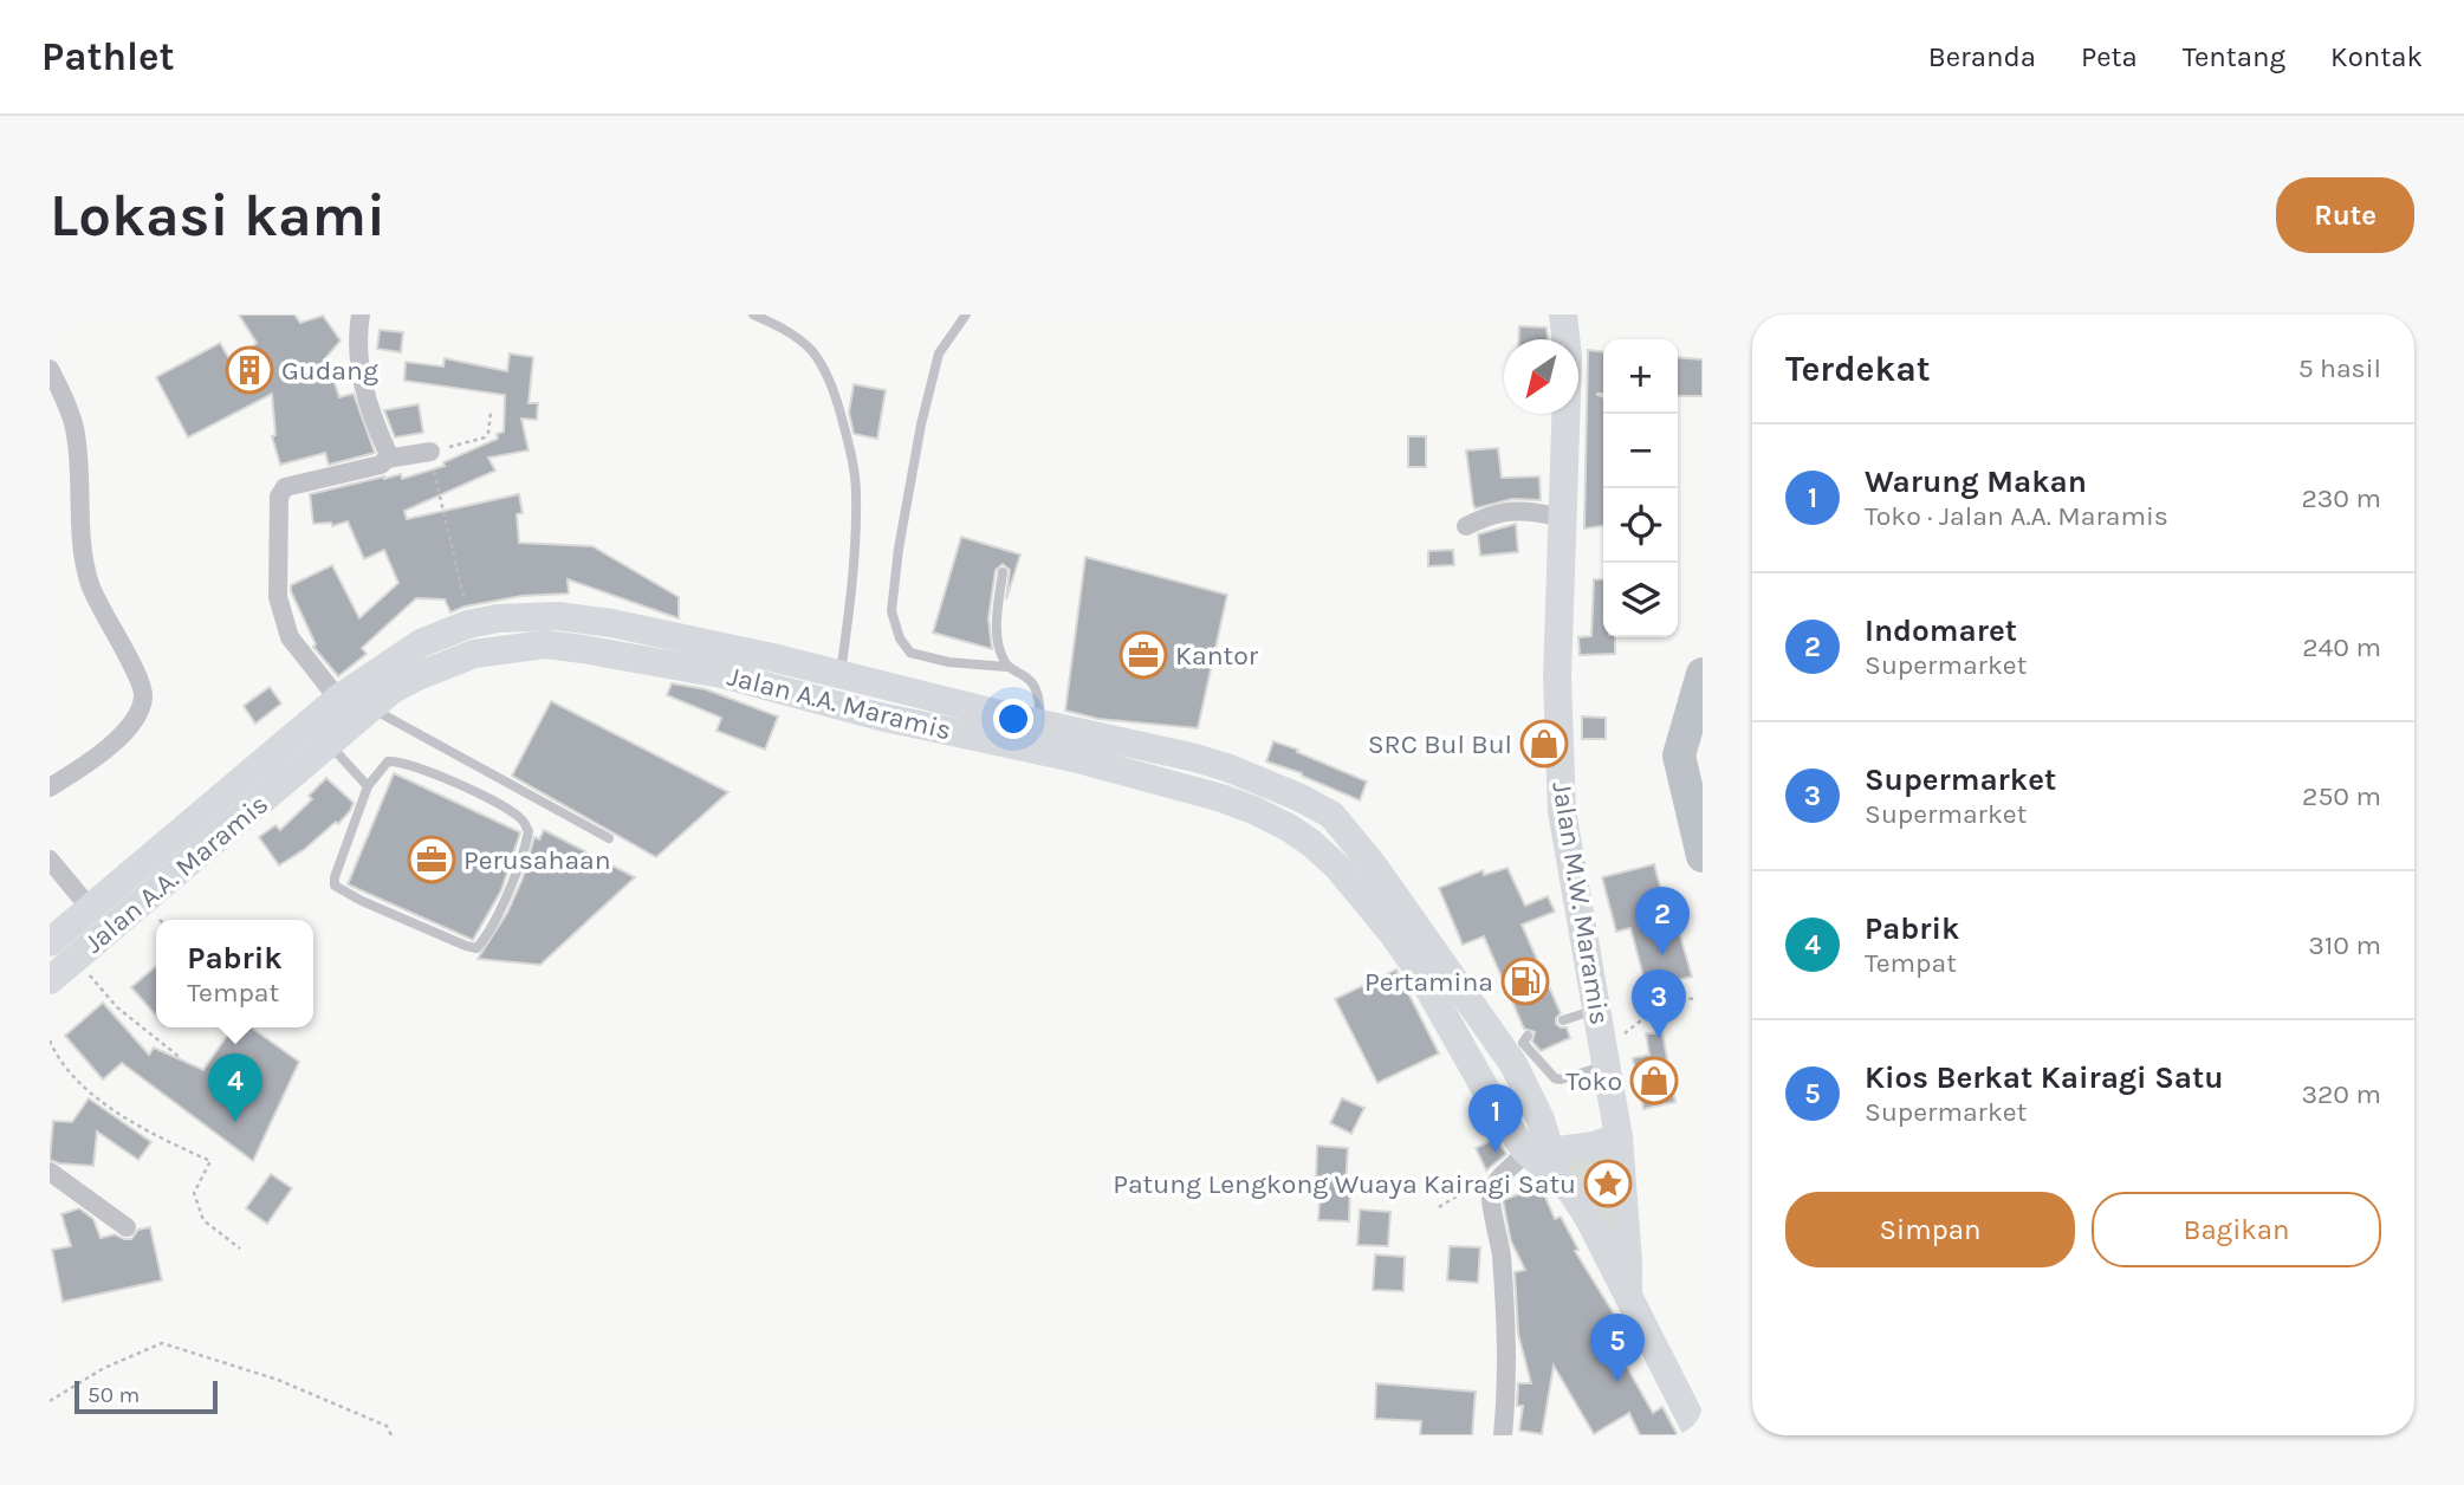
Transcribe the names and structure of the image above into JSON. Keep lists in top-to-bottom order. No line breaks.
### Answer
{"streets":{"highway":["Jalan A.A. Maramis","Jalan M.W. Maramis"]},"crossings":[["Jalan A.A. Maramis","Jalan M.W. Maramis"]],"places":{"building":["Gudang"],"office":["Kantor","Perusahaan"],"shop":["SRC Bul Bul","Toko"],"fuel station":["Pertamina"],"place":["Patung Lengkong Wuaya Kairagi Satu"]},"scale_bar":"50 m","north":"bottom left","page":{"header":"Pathlet","nav":["Beranda","Peta","Tentang","Kontak"],"buttons":["Rute",["Simpan","Bagikan"]],"title":"Lokasi kami","heading":["Terdekat","5 hasil"],"map_buttons":["+","−"],"list":[{"mark":"1","name":"Warung Makan","note":"Toko · Jalan A.A. Maramis","value":"230 m"},{"mark":"2","name":"Indomaret","note":"Supermarket","value":"240 m"},{"mark":"3","name":"Supermarket","note":"Supermarket","value":"250 m"},{"mark":"4","name":"Pabrik","note":"Tempat","value":"310 m"},{"mark":"5","name":"Kios Berkat Kairagi Satu","note":"Supermarket","value":"320 m"}],"pins":["2","3","4","1","5"],"popup":["Pabrik","Tempat"],"scale":"50 m"}}
